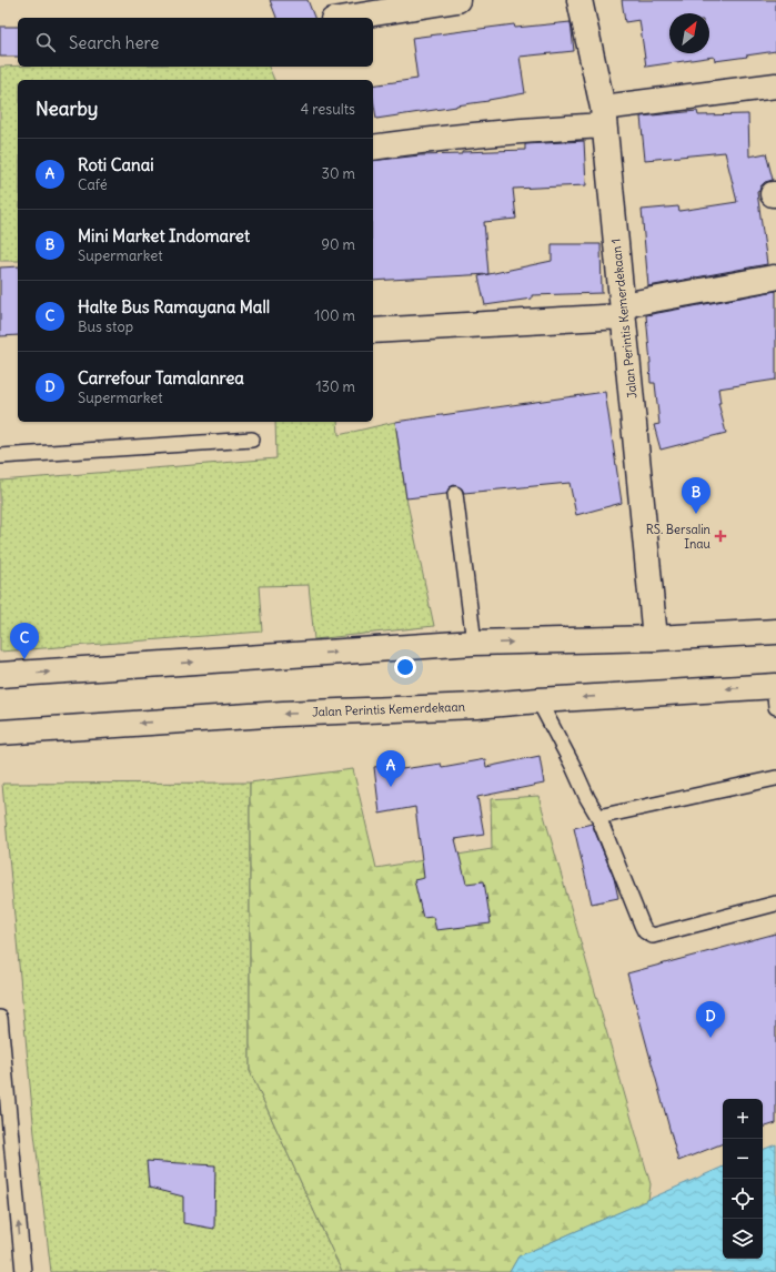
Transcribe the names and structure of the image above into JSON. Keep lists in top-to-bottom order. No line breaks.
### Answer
{"streets":{"main road":["Jalan Perintis Kemerdekaan 1","Jalan Perintis Kemerdekaan"]},"places":{"health":["RS. Bersalin Inau"]},"north":"top right","page":{"search":"Search here","heading":["Nearby","4 results"],"list":[{"mark":"A","name":"Roti Canai","note":"Café","value":"30 m"},{"mark":"B","name":"Mini Market Indomaret","note":"Supermarket","value":"90 m"},{"mark":"C","name":"Halte Bus Ramayana Mall","note":"Bus stop","value":"100 m"},{"mark":"D","name":"Carrefour Tamalanrea","note":"Supermarket","value":"130 m"}],"pins":["B","C","A","D"],"map_buttons":["+","−"]}}
